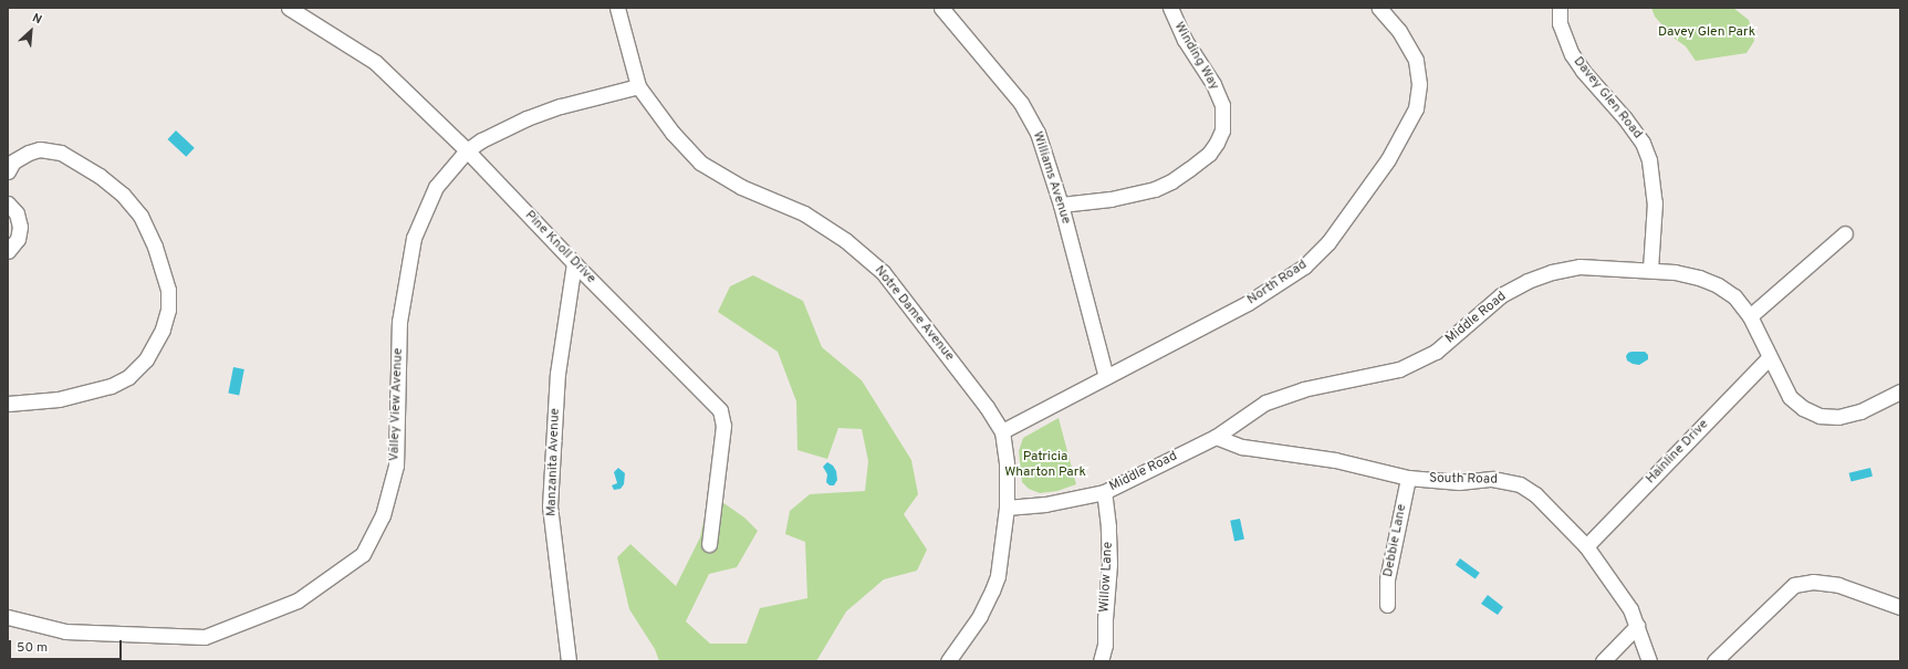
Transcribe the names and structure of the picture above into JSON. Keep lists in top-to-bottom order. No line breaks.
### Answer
{"streets":{"street":["Winding Way","Davey Glen Road","Williams Avenue","Pine Knoll Drive","North Road","Notre Dame Avenue","Middle Road","Valley View Avenue","Hainline Drive","Manzanita Avenue","South Road","Debbie Lane","Willow Lane"]},"crossings":[["Winding Way","Williams Avenue"],["Davey Glen Road","Middle Road"],["Williams Avenue","North Road"],["Pine Knoll Drive","Valley View Avenue"],["Pine Knoll Drive","Manzanita Avenue"],["North Road","Notre Dame Avenue"],["Notre Dame Avenue","Middle Road"],["Notre Dame Avenue","Valley View Avenue"],["Middle Road","Hainline Drive"],["Middle Road","South Road"],["Middle Road","Willow Lane"],["Hainline Drive","South Road"],["South Road","Debbie Lane"]],"parks":["Davey Glen Park","Patricia Wharton Park"],"scale_bar":"50 m","north":"top right"}
